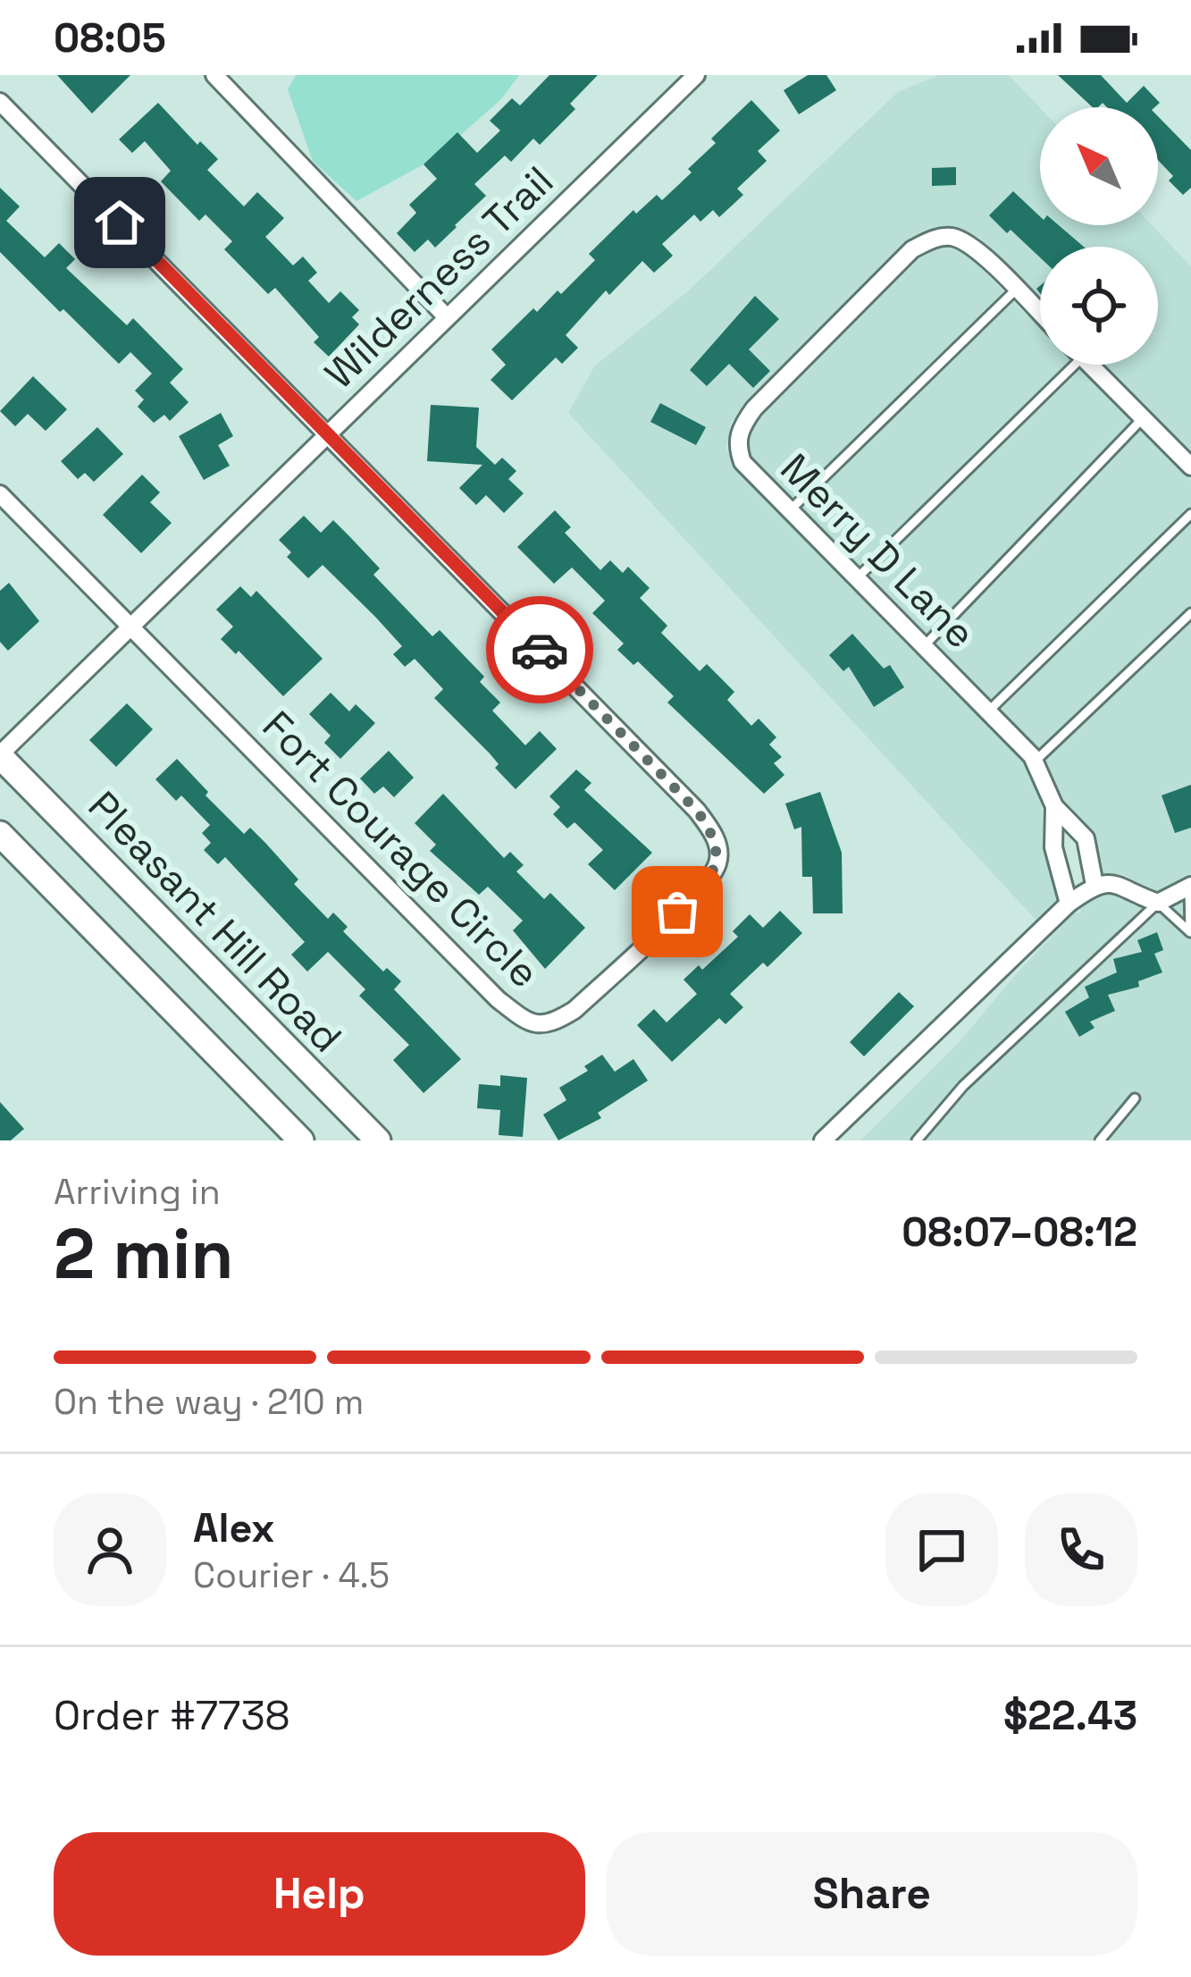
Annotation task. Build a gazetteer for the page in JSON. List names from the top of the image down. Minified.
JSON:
{"streets":{"main road":["Pleasant Hill Road"],"street":["Wilderness Trail","Merry D Lane","Fort Courage Circle"]},"crossings":[["Wilderness Trail","Fort Courage Circle"],["Wilderness Trail","Pleasant Hill Road"]],"north":"top left","page":{"status":"08:05","heading":["2 min","Arriving in","08:07–08:12"],"panel":["Alex","Courier · 4.5","Order #7738","$22.43"],"bar":"On the way · 210 m","buttons":["Help","Share"]}}
